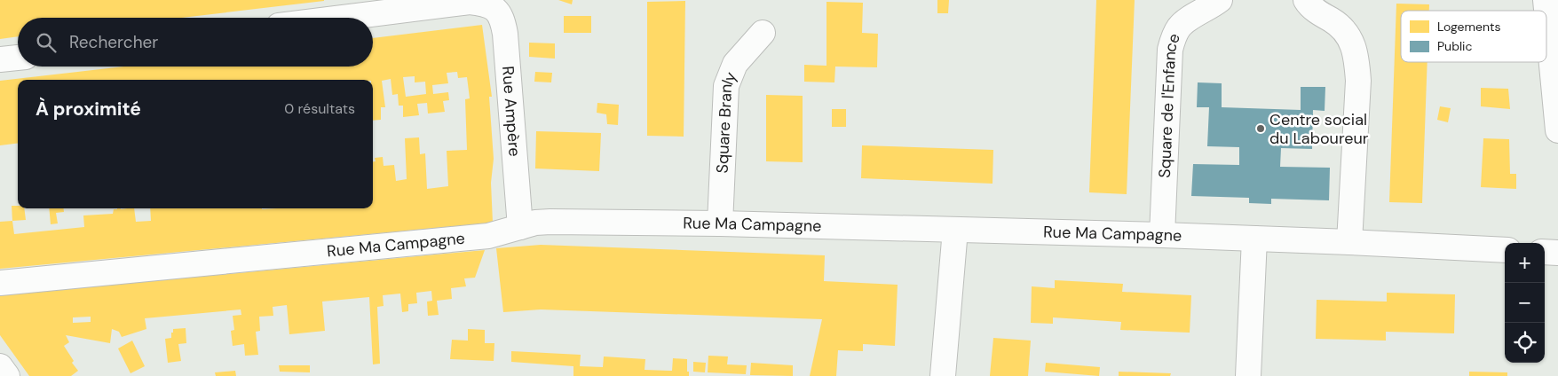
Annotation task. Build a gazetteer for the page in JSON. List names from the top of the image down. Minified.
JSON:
{"streets":{"street":["Square de l'Enfance","Rue Ampère","Square Branly","Rue Ma Campagne"]},"crossings":[["Square de l'Enfance","Rue Ma Campagne"],["Rue Ampère","Rue Ma Campagne"],["Square Branly","Rue Ma Campagne"]],"places":["Centre social du Laboureur"],"legend":["Logements","Public"],"page":{"search":"Rechercher","heading":["À proximité","0 résultats"],"map_buttons":["+","−"]}}
